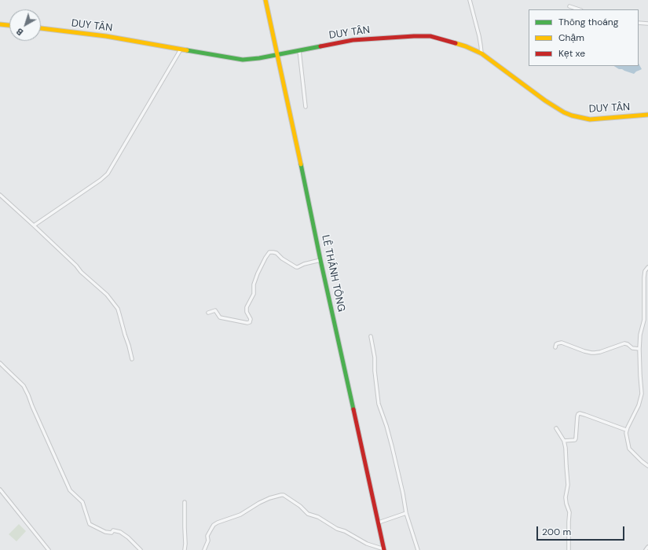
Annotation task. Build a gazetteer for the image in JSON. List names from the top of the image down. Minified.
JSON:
{"streets":{"street":["DUY TÂN","LÊ THÁNH TÔNG"]},"crossings":[["DUY TÂN","LÊ THÁNH TÔNG"]],"legend":["Thông thoáng","Chậm","Kẹt xe"],"scale_bar":"200 m","north":"bottom left"}
